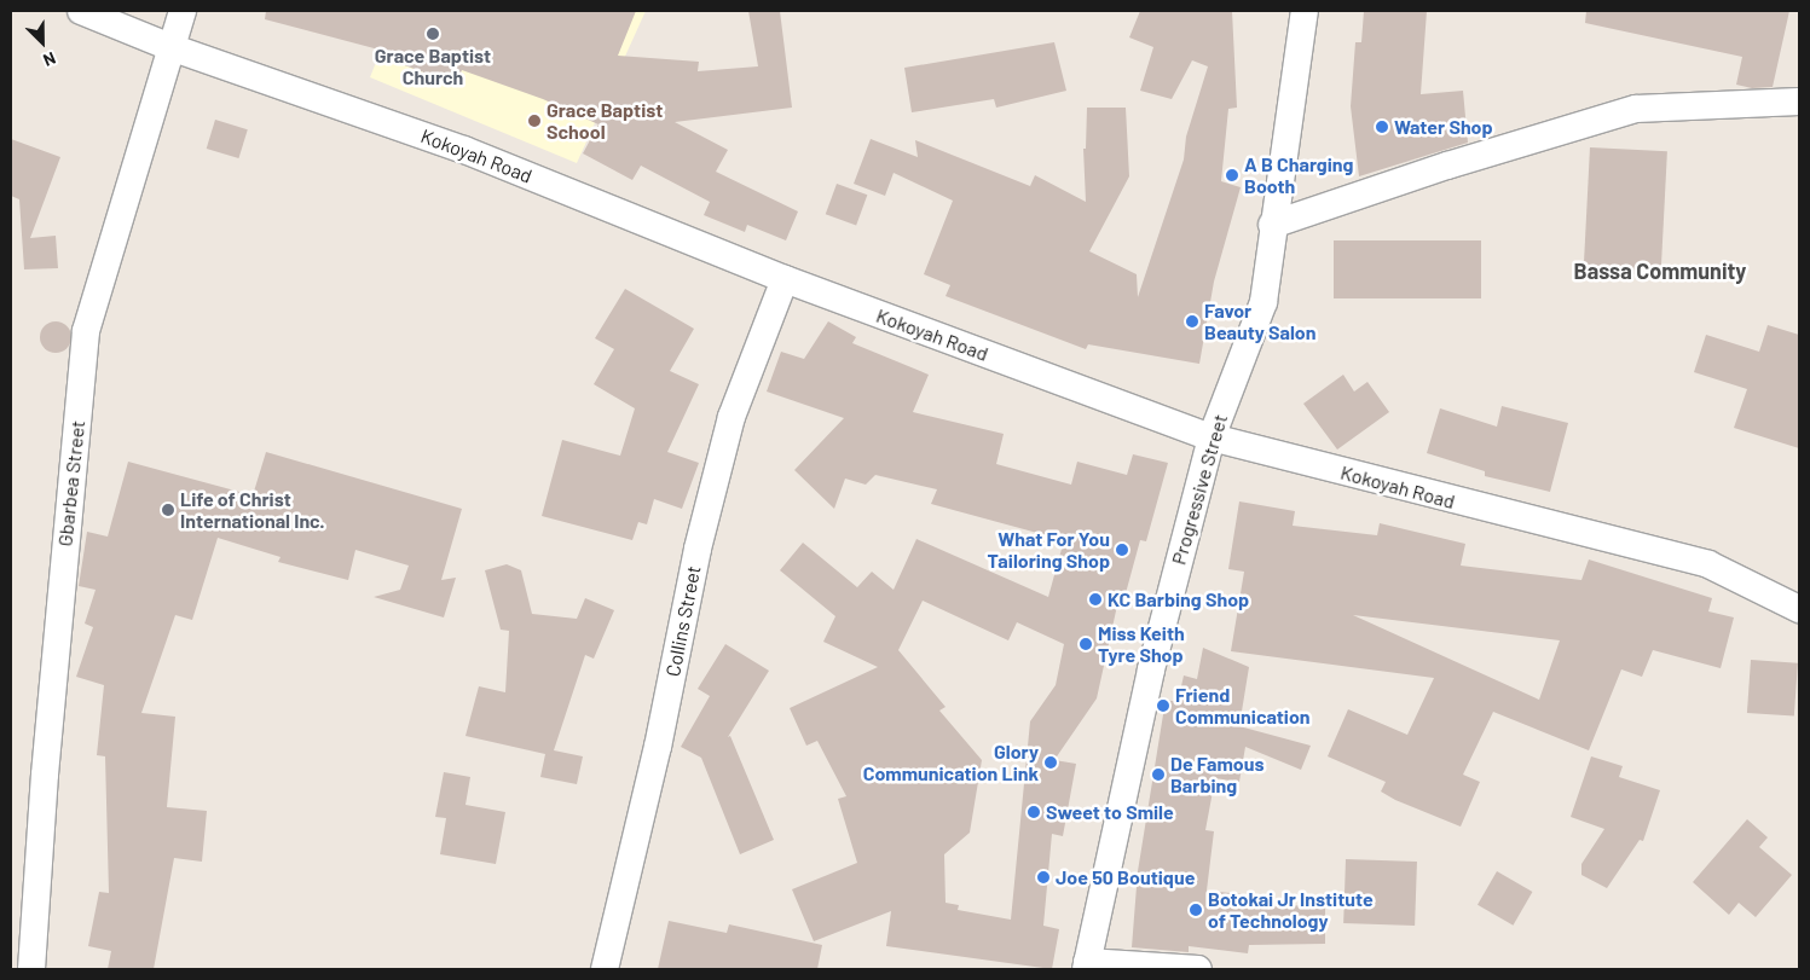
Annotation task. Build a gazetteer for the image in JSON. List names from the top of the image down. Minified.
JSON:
{"streets":{"street":["Kokoyah Road","Gbarbea Street","Progressive Street","Collins Street"]},"crossings":[["Kokoyah Road","Gbarbea Street"],["Kokoyah Road","Progressive Street"],["Kokoyah Road","Collins Street"]],"districts":["Bassa Community"],"places":["Grace Baptist Church","Grace Baptist School","Water Shop","A B Charging Booth","Favor Beauty Salon","Life of Christ International Inc.","What For You Tailoring Shop","KC Barbing Shop","Miss Keith Tyre Shop","Friend Communication","Glory Communication Link","De Famous Barbing","Sweet to Smile","Joe 50 Boutique","Botokai Jr Institute of Technology"],"north":"bottom right"}
